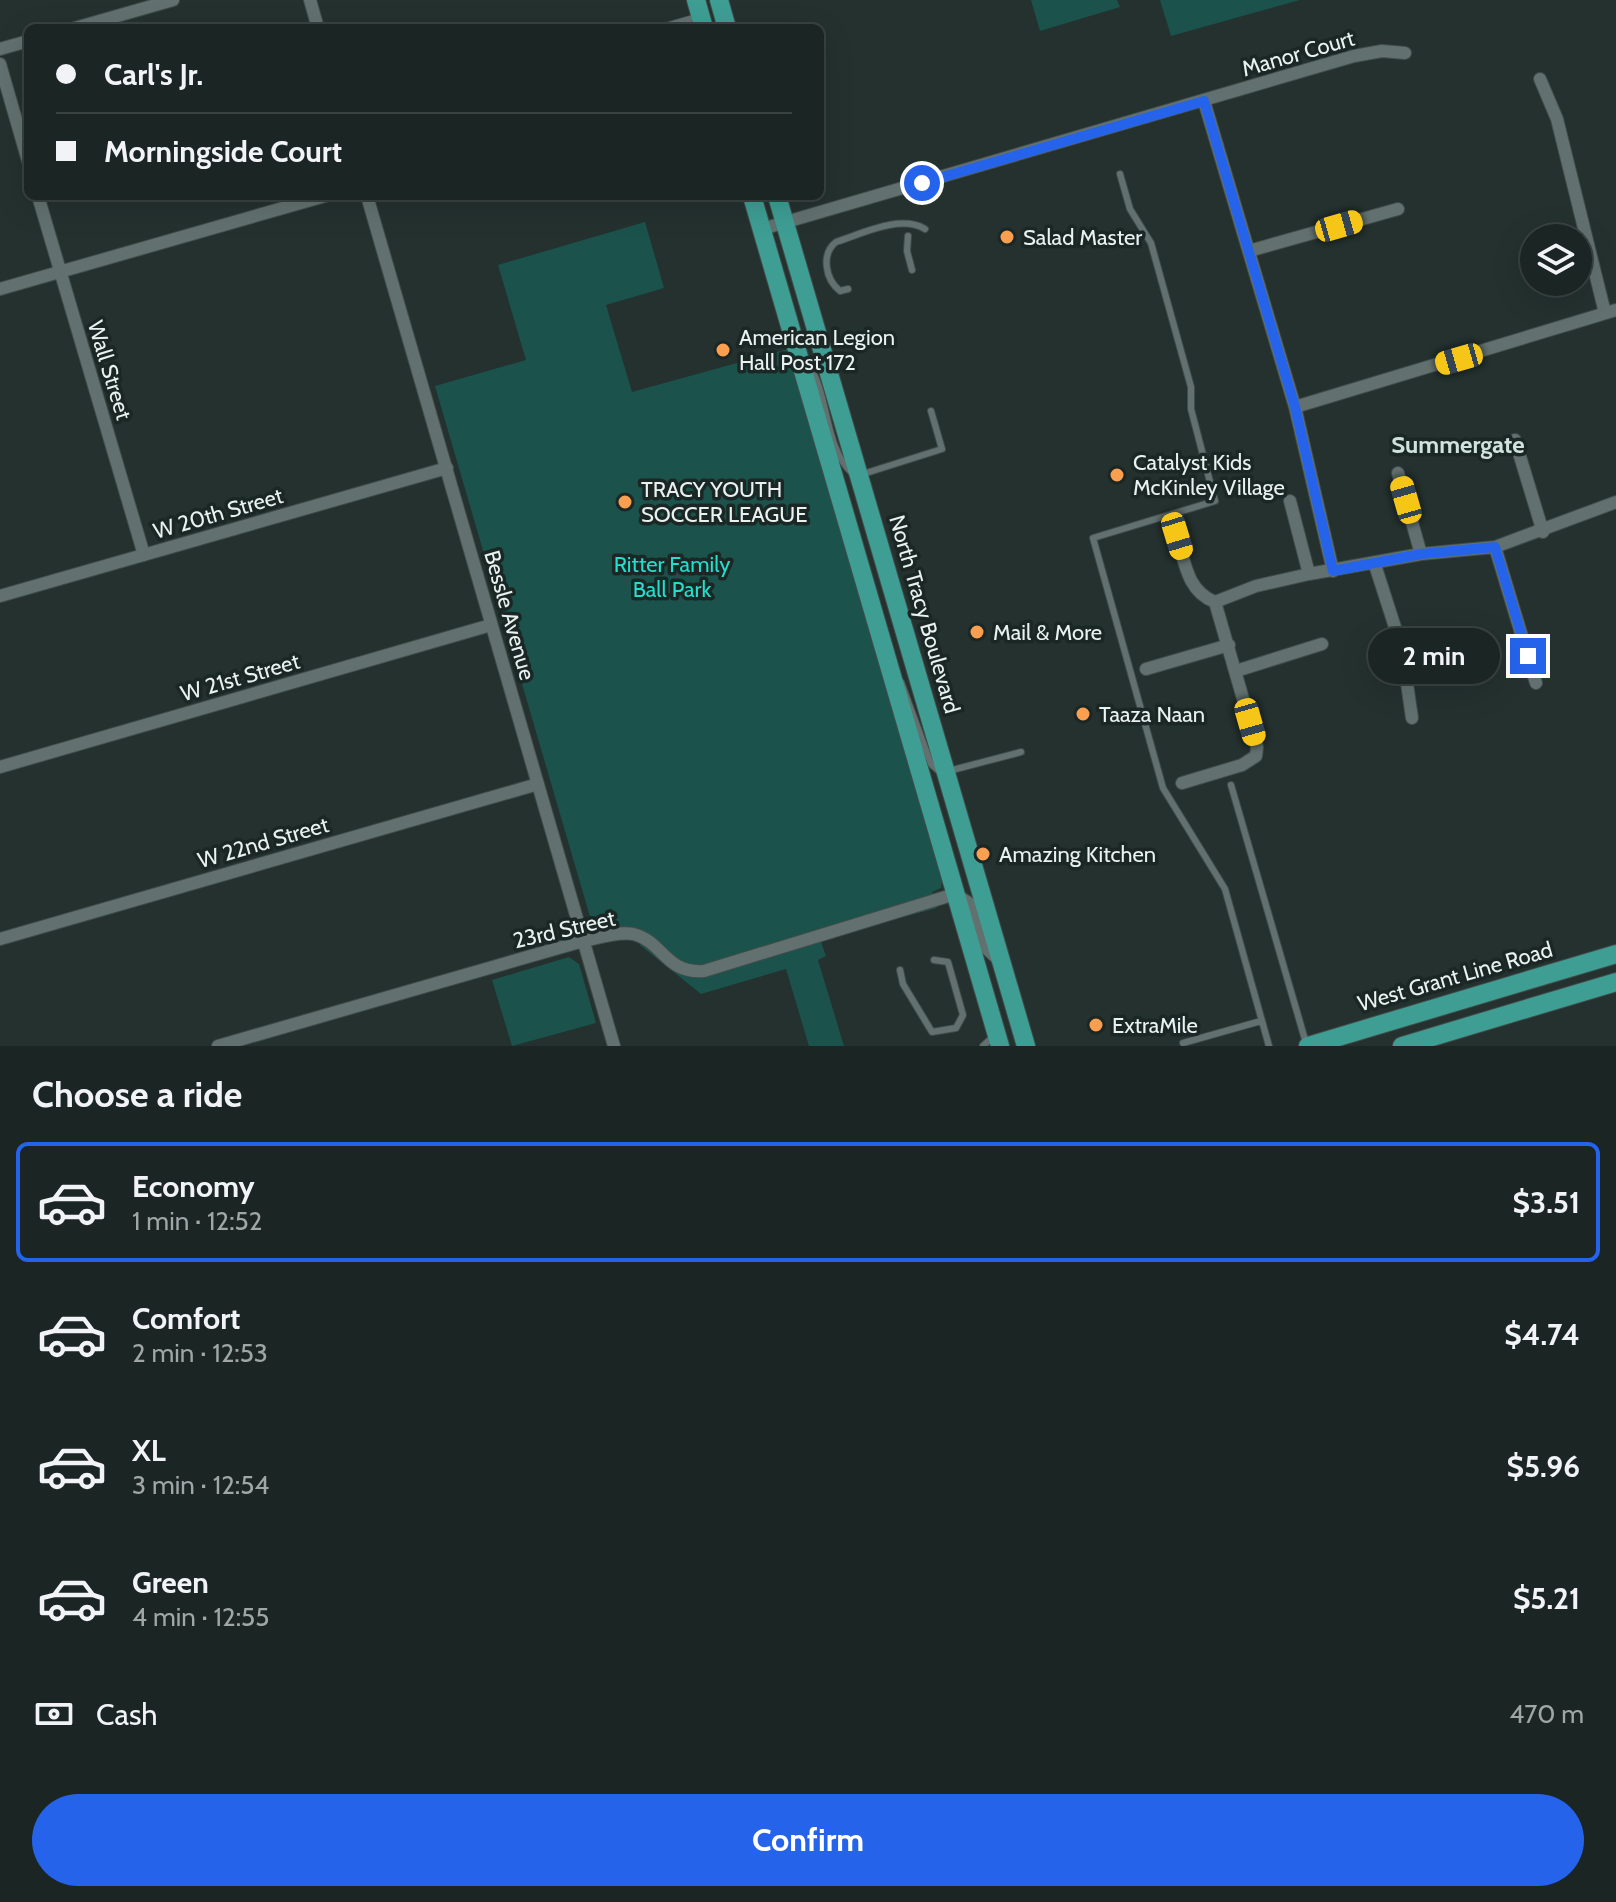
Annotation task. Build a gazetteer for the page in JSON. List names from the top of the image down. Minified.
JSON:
{"streets":{"main road":["North Tracy Boulevard","West Grant Line Road"],"street":["Manor Court","Wall Street","W 20th Street","Bessle Avenue","W 21st Street","W 22nd Street","23rd Street"]},"crossings":[["Manor Court","North Tracy Boulevard"],["Wall Street","W 20th Street"],["W 20th Street","Bessle Avenue"],["Bessle Avenue","W 21st Street"],["Bessle Avenue","W 22nd Street"],["Bessle Avenue","23rd Street"]],"districts":["Summergate"],"parks":["Ritter Family Ball Park"],"places":["Salad Master","American Legion Hall Post 172","Catalyst Kids McKinley Village","TRACY YOUTH SOCCER LEAGUE","Mail & More","Taaza Naan","Amazing Kitchen","ExtraMile"],"page":{"banner":["Carl's Jr.","Morningside Court"],"bubble":"2 min","heading":"Choose a ride","list":[{"name":"Economy","note":"1 min · 12:52","value":"$3.51"},{"name":"Comfort","note":"2 min · 12:53","value":"$4.74"},{"name":"XL","note":"3 min · 12:54","value":"$5.96"},{"name":"Green","note":"4 min · 12:55","value":"$5.21"}],"pay":["Cash","470 m"],"buttons":"Confirm"}}
